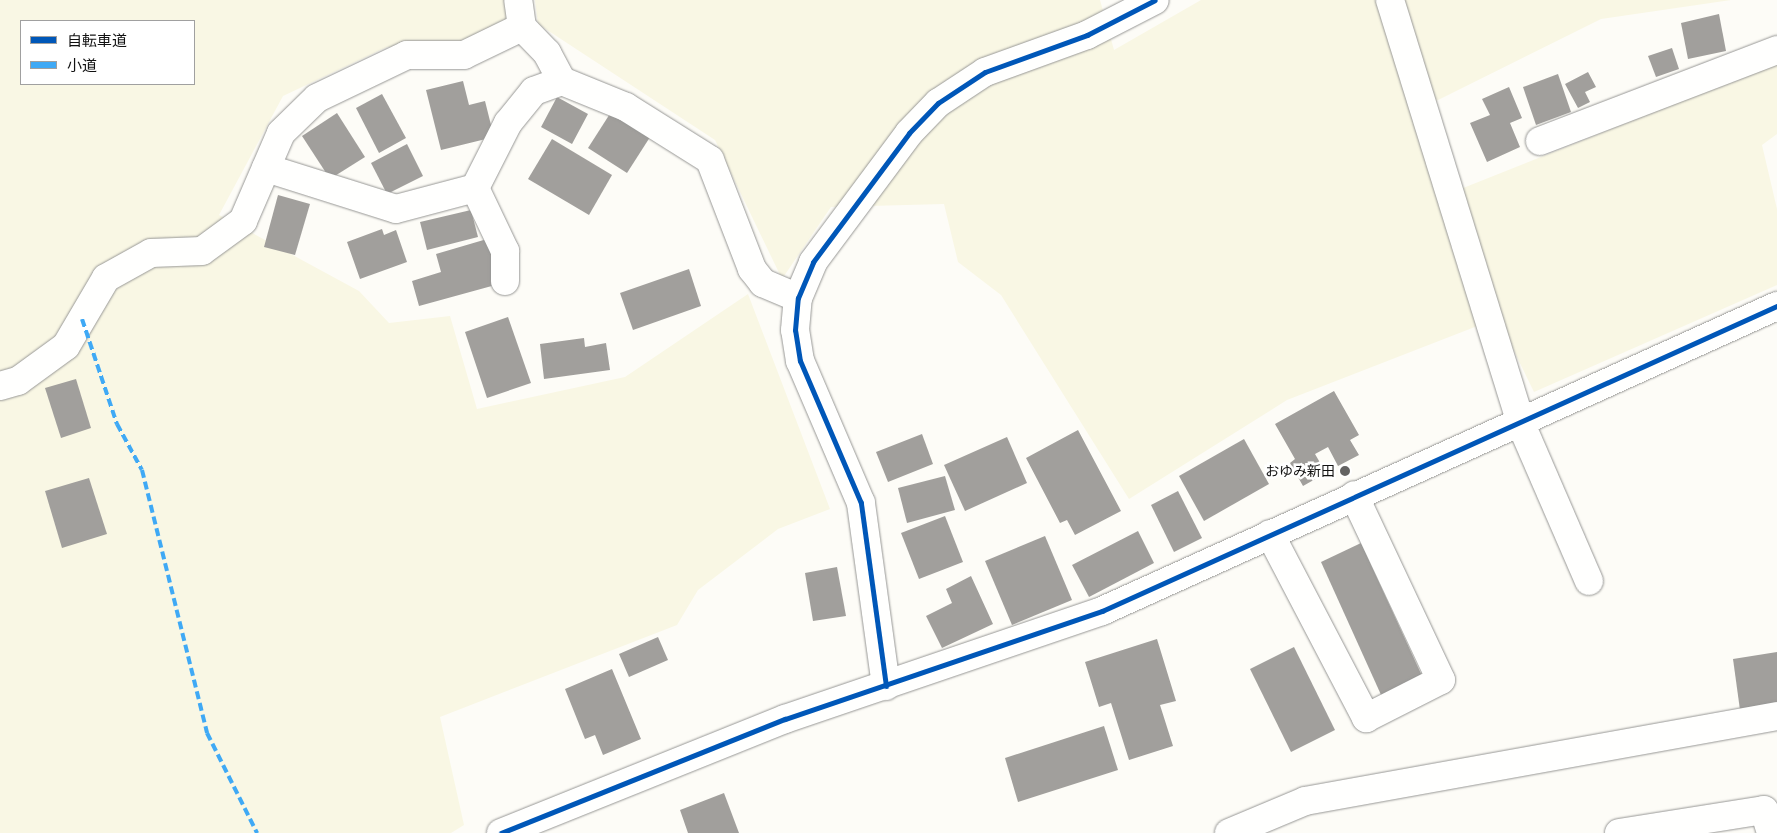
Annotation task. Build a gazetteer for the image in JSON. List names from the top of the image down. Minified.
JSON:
{"places":["おゆみ新田"],"legend":["自転車道","小道"]}
